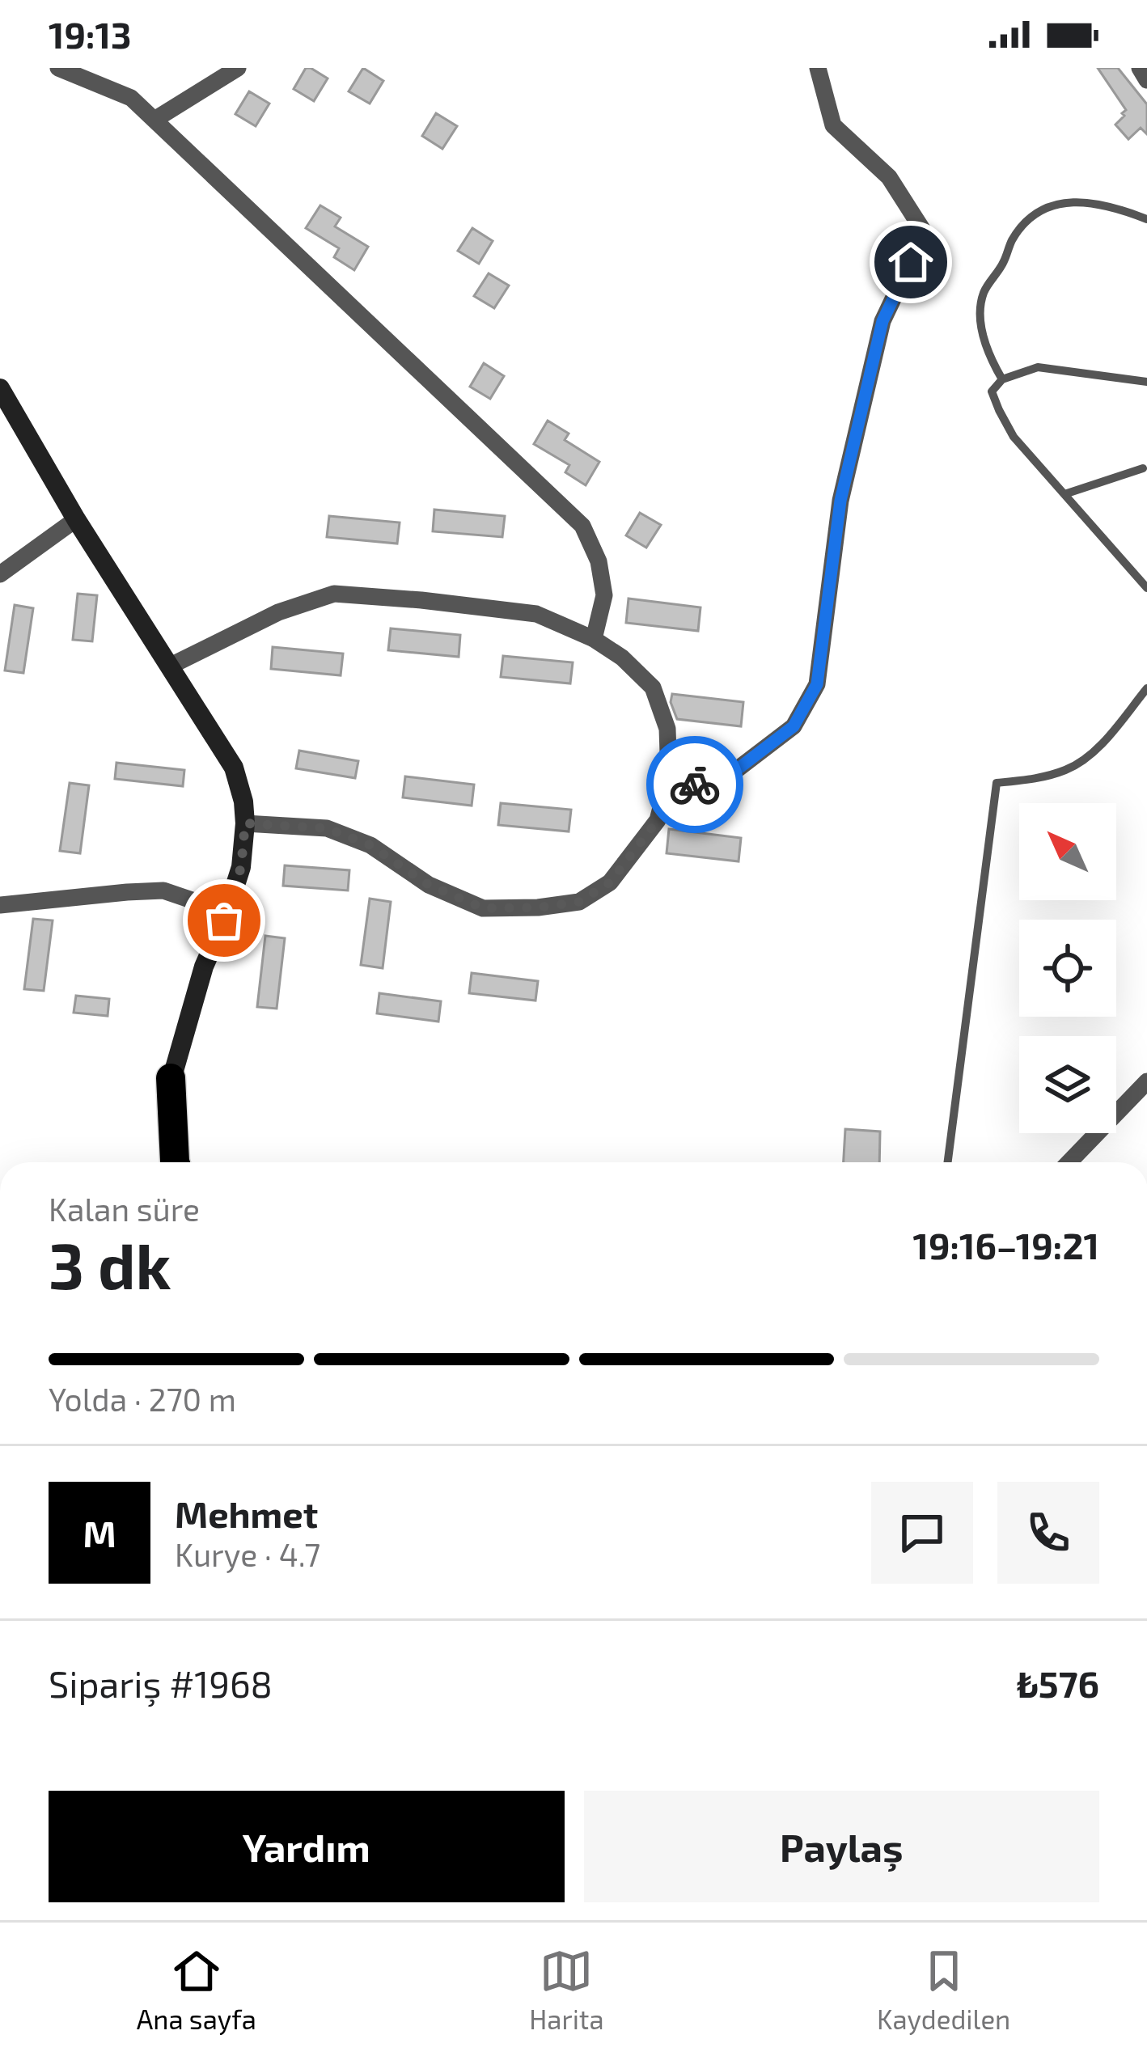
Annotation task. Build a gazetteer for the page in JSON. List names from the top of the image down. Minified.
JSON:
{"north":"top left","page":{"status":"19:13","heading":["3 dk","Kalan süre","19:16–19:21"],"panel":["Mehmet","Kurye · 4.7","Sipariş #1968","₺576"],"bar":"Yolda · 270 m","round":"M","buttons":["Yardım","Paylaş"],"tabs":["Ana sayfa","Harita","Kaydedilen"]}}
